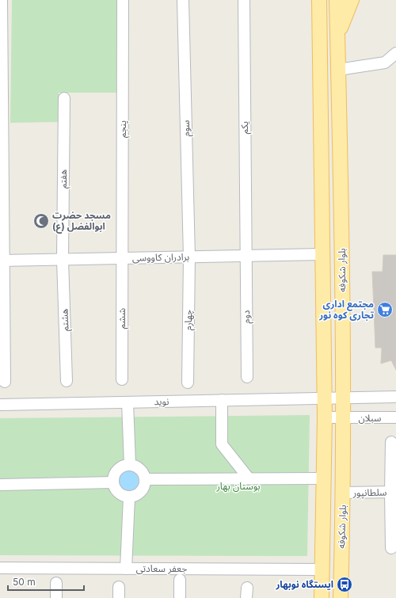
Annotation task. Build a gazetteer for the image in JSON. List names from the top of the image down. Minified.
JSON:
{"streets":{"main road":["بلوار شکوفه"],"street":["یکم","سوم","پنجم","هفتم","برادران کاووسی","دوم","ششم","هشتم","چهارم","نوید","سبلان","سلطانپور","جعفر سعادتی"]},"crossings":[["یکم","برادران کاووسی"],["یکم","دوم"],["سوم","برادران کاووسی"],["سوم","چهارم"],["پنجم","برادران کاووسی"],["پنجم","ششم"],["هفتم","برادران کاووسی"],["هفتم","هشتم"],["برادران کاووسی","بلوار شکوفه"],["برادران کاووسی","دوم"],["برادران کاووسی","ششم"],["برادران کاووسی","هشتم"],["برادران کاووسی","چهارم"],["بلوار شکوفه","نوید"],["بلوار شکوفه","سبلان"],["بلوار شکوفه","سلطانپور"],["بلوار شکوفه","جعفر سعادتی"]],"parks":["بوستان بهار"],"places":{"mosque":["مسجد حضرت ابوالفضل (ع)"],"supermarket":["مجتمع اداری تجاری کوه نور"],"bus stop":["ایستگاه نوبهار"]},"scale_bar":"50 m"}
